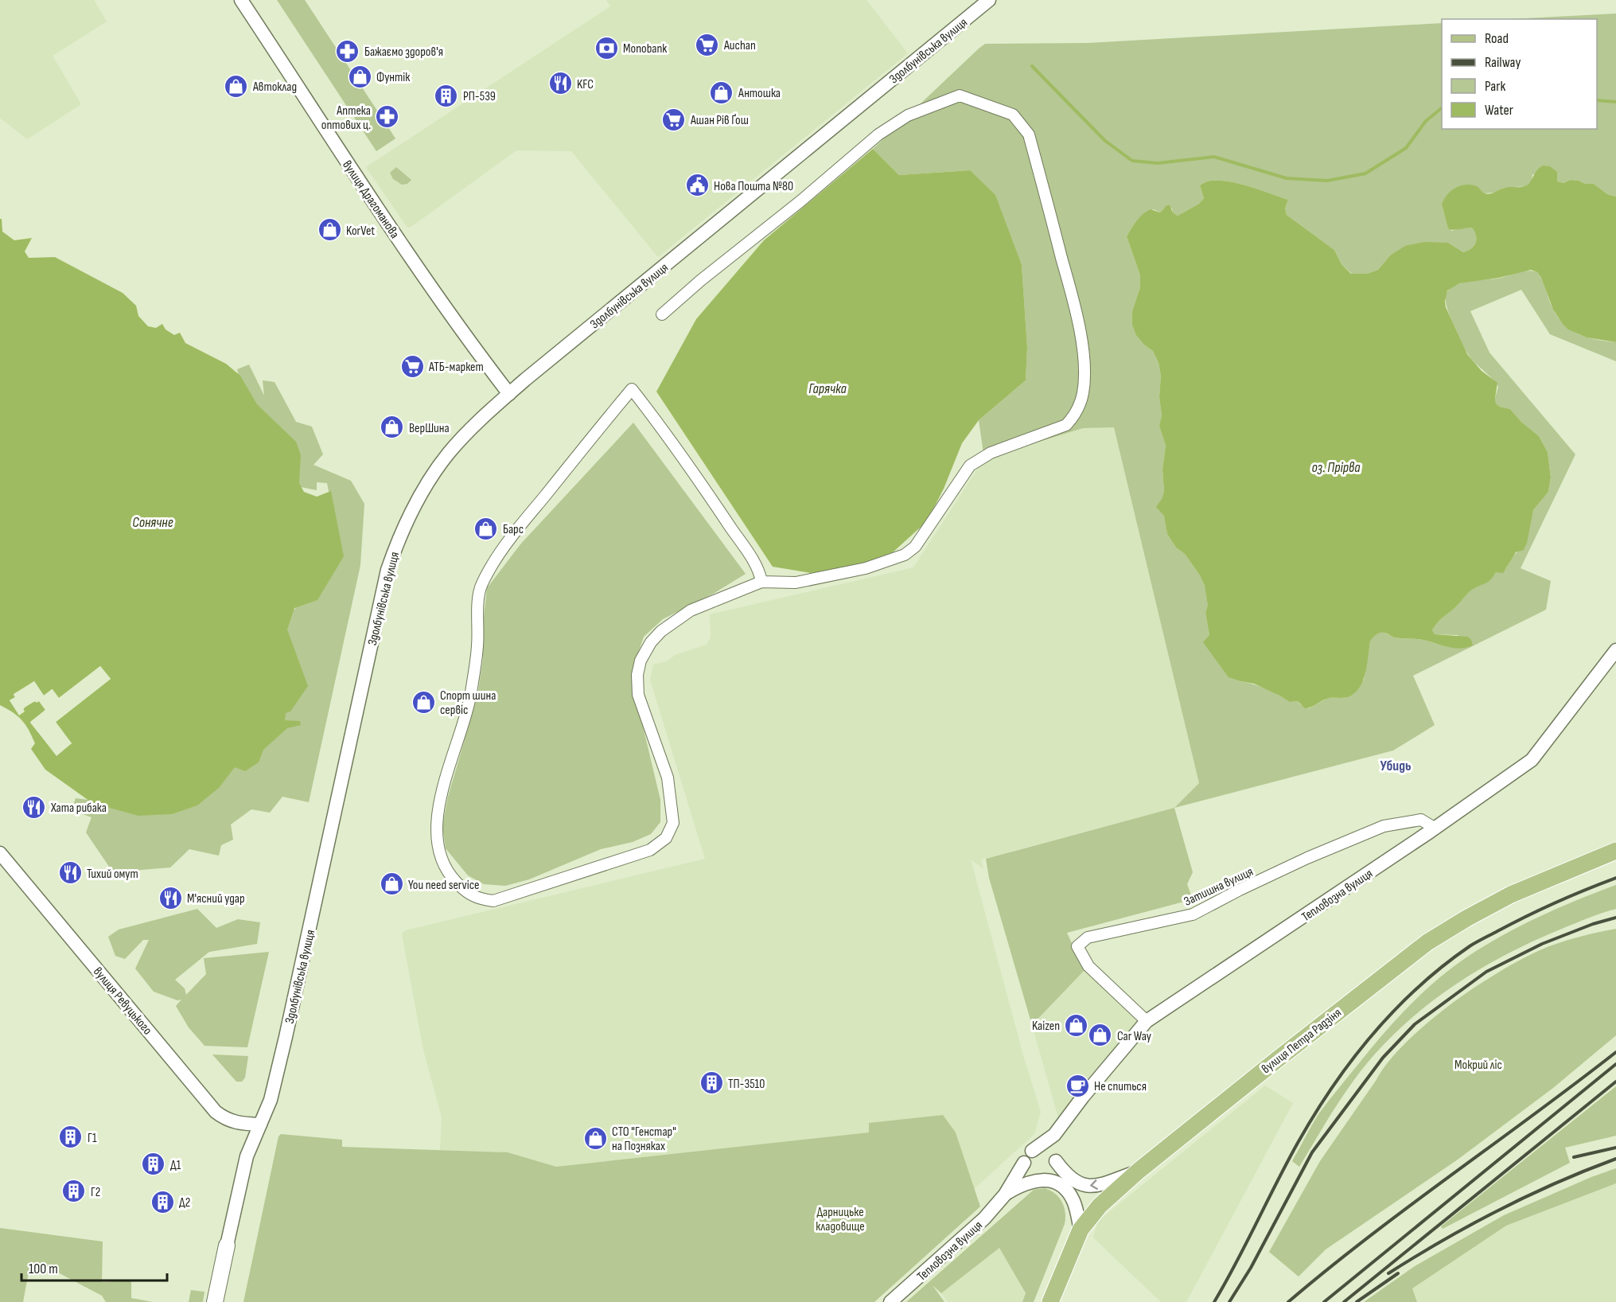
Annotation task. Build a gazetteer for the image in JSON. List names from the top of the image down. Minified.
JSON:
{"streets":{"main road":["Здолбунівська вулиця","вулиця Петра Радзіня"],"street":["вулиця Драгоманова","Затишна вулиця","Тепловозна вулиця","вулиця Ревуцького"]},"crossings":[["Здолбунівська вулиця","вулиця Драгоманова"],["Здолбунівська вулиця","вулиця Ревуцького"],["Затишна вулиця","Тепловозна вулиця"]],"districts":["Убидь"],"water":["Гарячка","оз. Прірва","Сонячне"],"parks":["Мокрий ліс","Дарницьке кладовище"],"places":{"supermarket":["Auchan","Ашан Рів Ґош","АТБ-маркет"],"bank":["Monobank"],"pharmacy":["Бажаємо здоров'я","Аптека оптових ц."],"shop":["Фунтік","Автоклад","Антошка","KorVet","ВерШина","Барс","Спорт шина сервіс","You need service","Kaizen","Car Way","СТО \"Генстар\" на Позняках"],"restaurant":["KFC","Хата рибака","Тихий омут","М'ясний удар"],"building":["РП-539","ТП-3510","Г1","Д1","Г2","Д2"],"public building":["Нова Пошта №80"],"cafe":["Не спиться"]},"legend":["Road","Railway","Park","Water"],"scale_bar":"100 m"}
